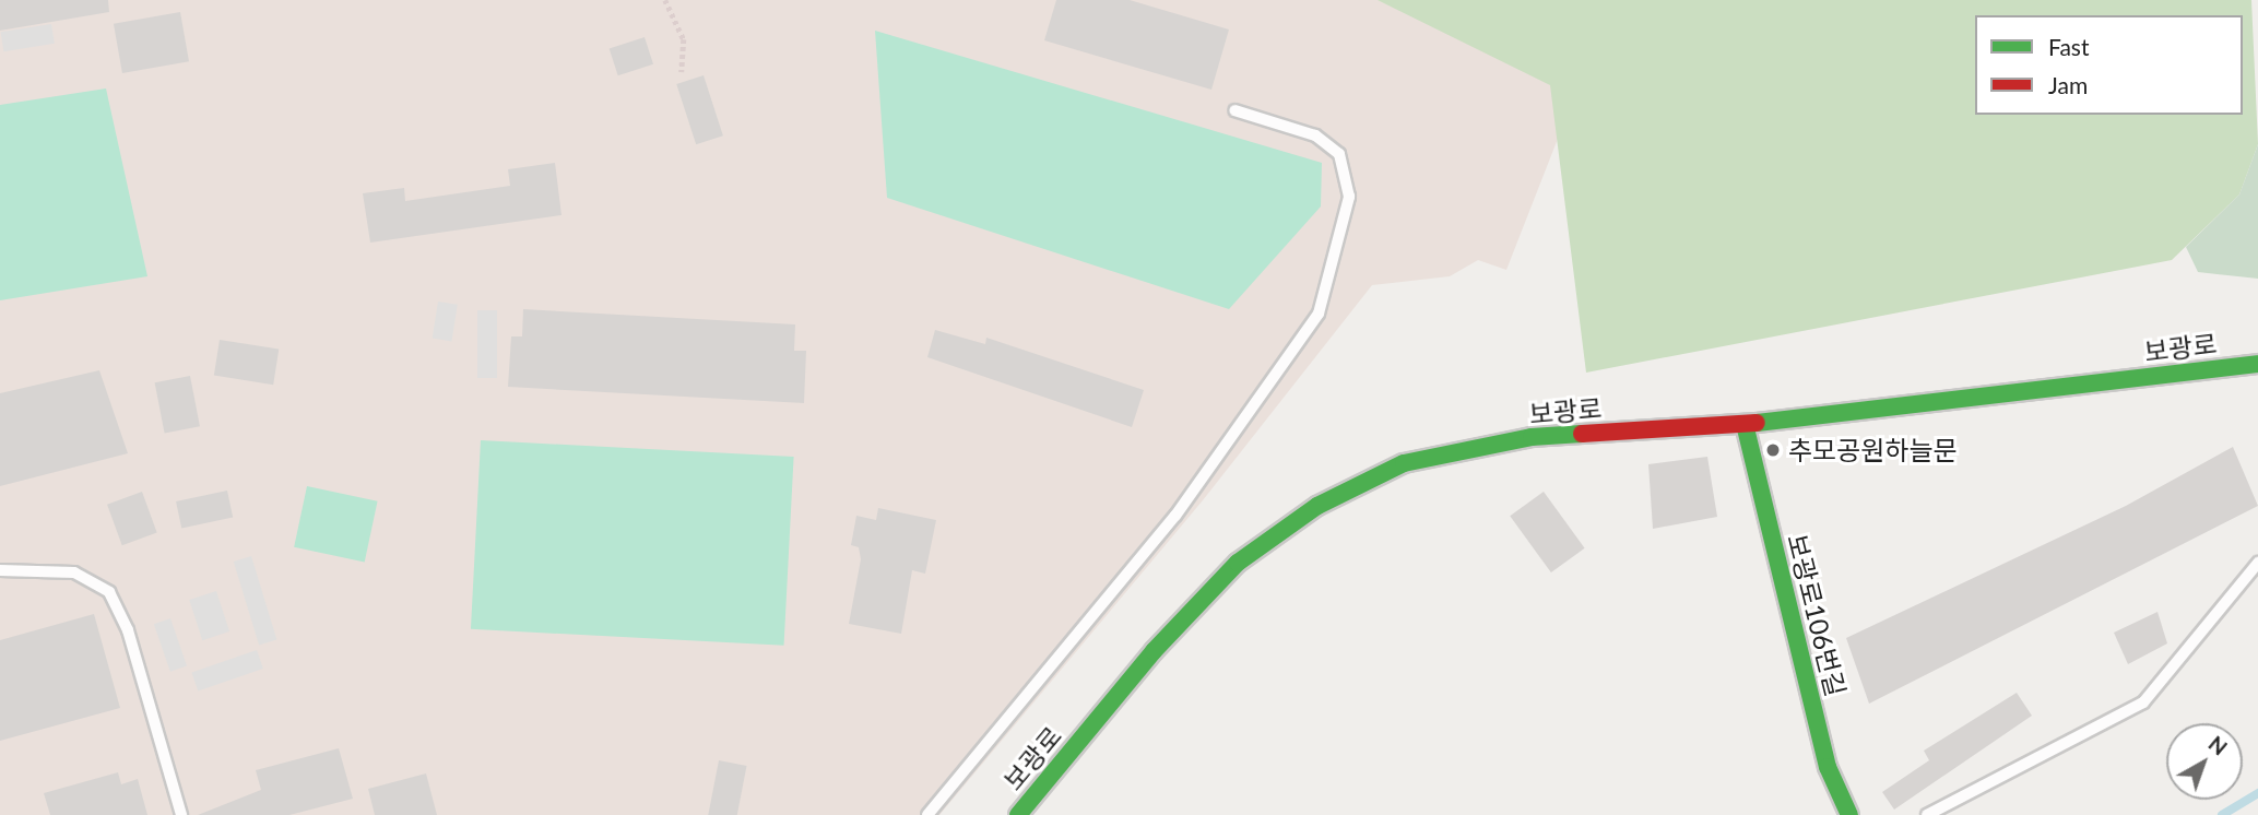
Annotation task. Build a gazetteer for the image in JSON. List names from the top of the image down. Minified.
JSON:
{"streets":{"main road":["보광로","보광로106번길"]},"crossings":[["보광로","보광로106번길"]],"places":["추모공원하늘문"],"legend":["Fast","Jam"],"north":"top right"}
